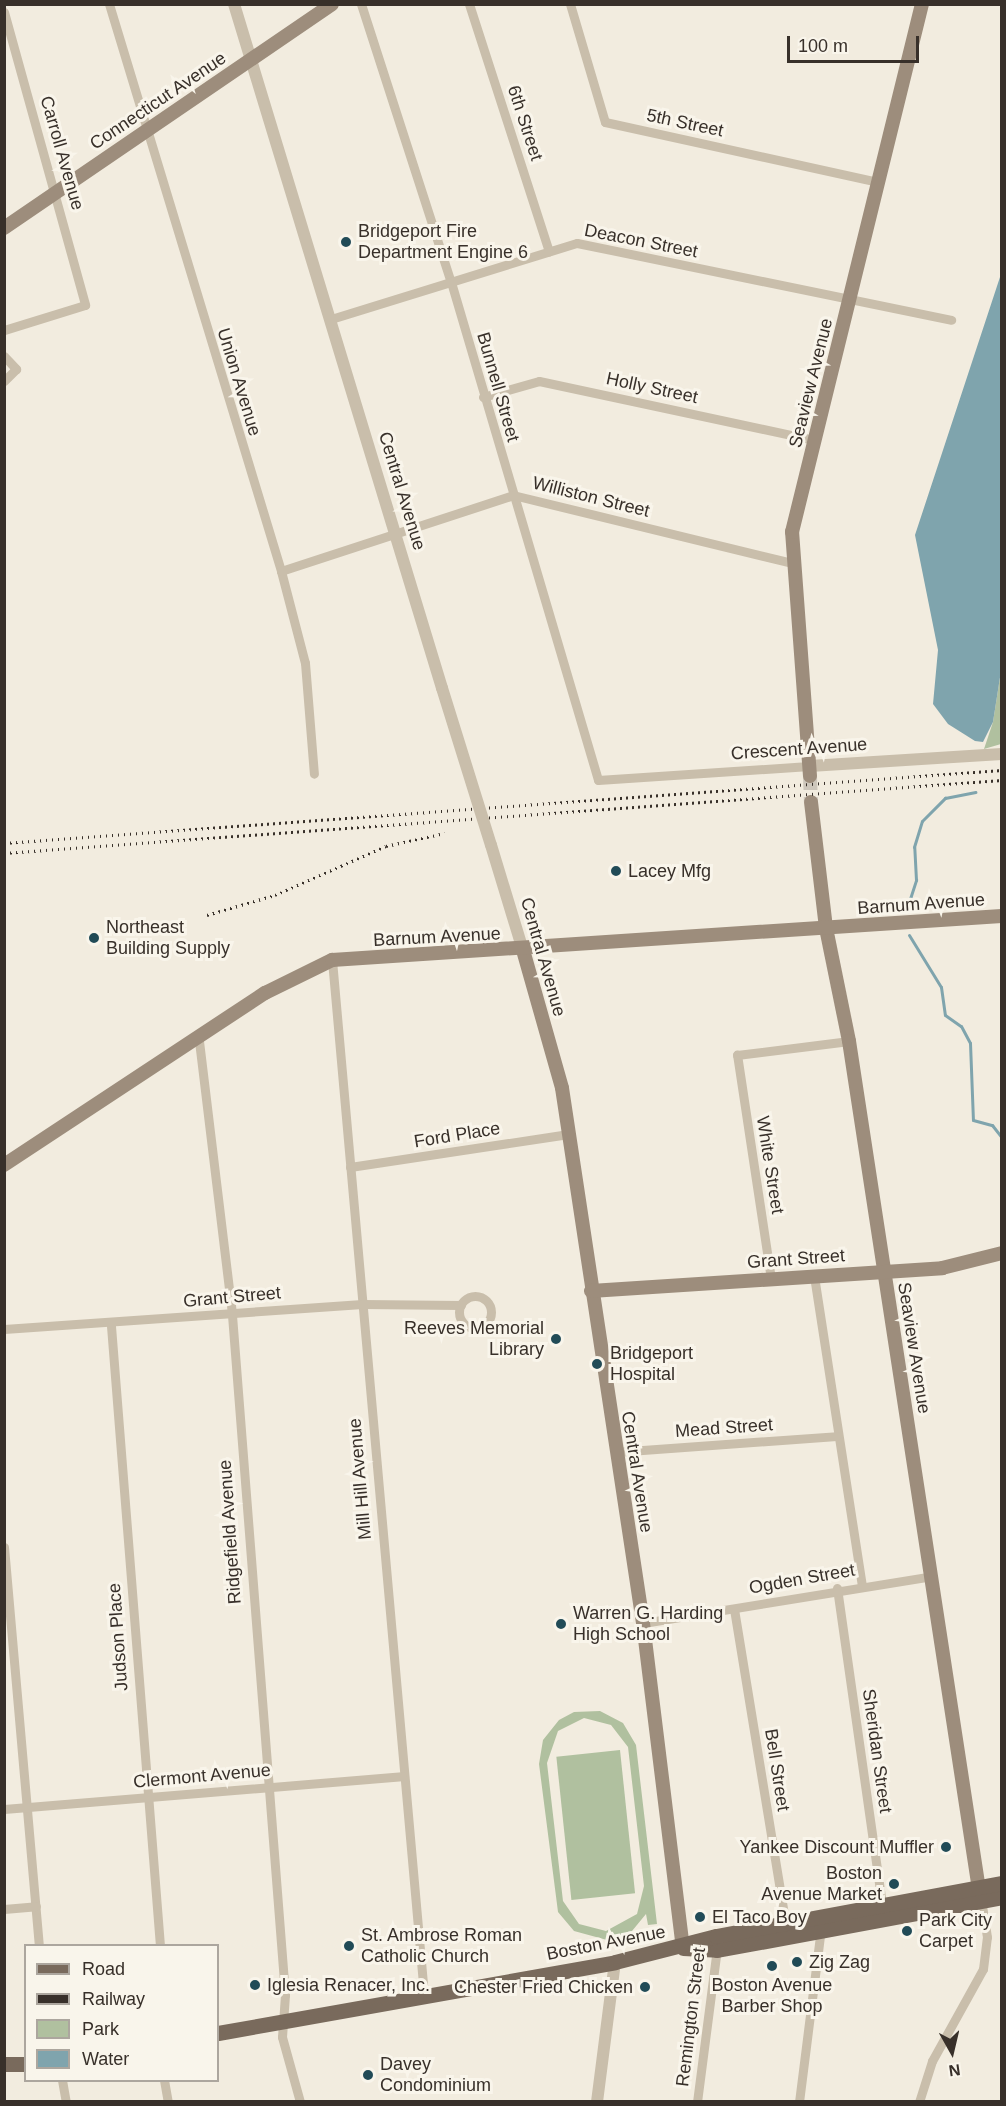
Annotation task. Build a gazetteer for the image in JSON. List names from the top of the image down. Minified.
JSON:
{"streets":{"main road":["Connecticut Avenue","Seaview Avenue","Central Avenue","Barnum Avenue","Grant Street","Boston Avenue"],"street":["6th Street","5th Street","Carroll Avenue","Deacon Street","Union Avenue","Bunnell Street","Holly Street","Williston Street","Crescent Avenue","Ford Place","White Street","Mead Street","Mill Hill Avenue","Ridgefield Avenue","Ogden Street","Judson Place","Sheridan Street","Bell Street","Clermont Avenue","Remington Street"]},"crossings":[["Connecticut Avenue","Carroll Avenue"],["Connecticut Avenue","Union Avenue"],["Connecticut Avenue","Central Avenue"],["6th Street","Deacon Street"],["5th Street","Seaview Avenue"],["Deacon Street","Seaview Avenue"],["Deacon Street","Bunnell Street"],["Deacon Street","Central Avenue"],["Union Avenue","Williston Street"],["Seaview Avenue","Holly Street"],["Seaview Avenue","Williston Street"],["Seaview Avenue","Crescent Avenue"],["Seaview Avenue","Barnum Avenue"],["Seaview Avenue","White Street"],["Seaview Avenue","Grant Street"],["Seaview Avenue","Ogden Street"],["Seaview Avenue","Boston Avenue"],["Bunnell Street","Holly Street"],["Bunnell Street","Williston Street"],["Bunnell Street","Crescent Avenue"],["Central Avenue","Williston Street"],["Central Avenue","Barnum Avenue"],["Central Avenue","Ford Place"],["Central Avenue","Grant Street"],["Central Avenue","Mead Street"],["Central Avenue","Ogden Street"],["Central Avenue","Boston Avenue"],["Barnum Avenue","Mill Hill Avenue"],["Barnum Avenue","Ridgefield Avenue"],["Ford Place","Mill Hill Avenue"],["White Street","Grant Street"],["Grant Street","Mill Hill Avenue"],["Grant Street","Ridgefield Avenue"],["Grant Street","Judson Place"],["Mill Hill Avenue","Clermont Avenue"],["Mill Hill Avenue","Boston Avenue"],["Ridgefield Avenue","Clermont Avenue"],["Ridgefield Avenue","Boston Avenue"],["Ogden Street","Sheridan Street"],["Ogden Street","Bell Street"],["Judson Place","Clermont Avenue"],["Sheridan Street","Boston Avenue"],["Bell Street","Boston Avenue"],["Boston Avenue","Remington Street"]],"places":["Bridgeport Fire Department Engine 6","Lacey Mfg","Northeast Building Supply","Reeves Memorial Library","Bridgeport Hospital","Warren G. Harding High School","Yankee Discount Muffler","Boston Avenue Market","El Taco Boy","Park City Carpet","St. Ambrose Roman Catholic Church","Zig Zag","Boston Avenue Barber Shop","Iglesia Renacer, Inc.","Chester Fried Chicken","Davey Condominium"],"legend":["Road","Railway","Park","Water"],"scale_bar":"100 m","north":"bottom"}
